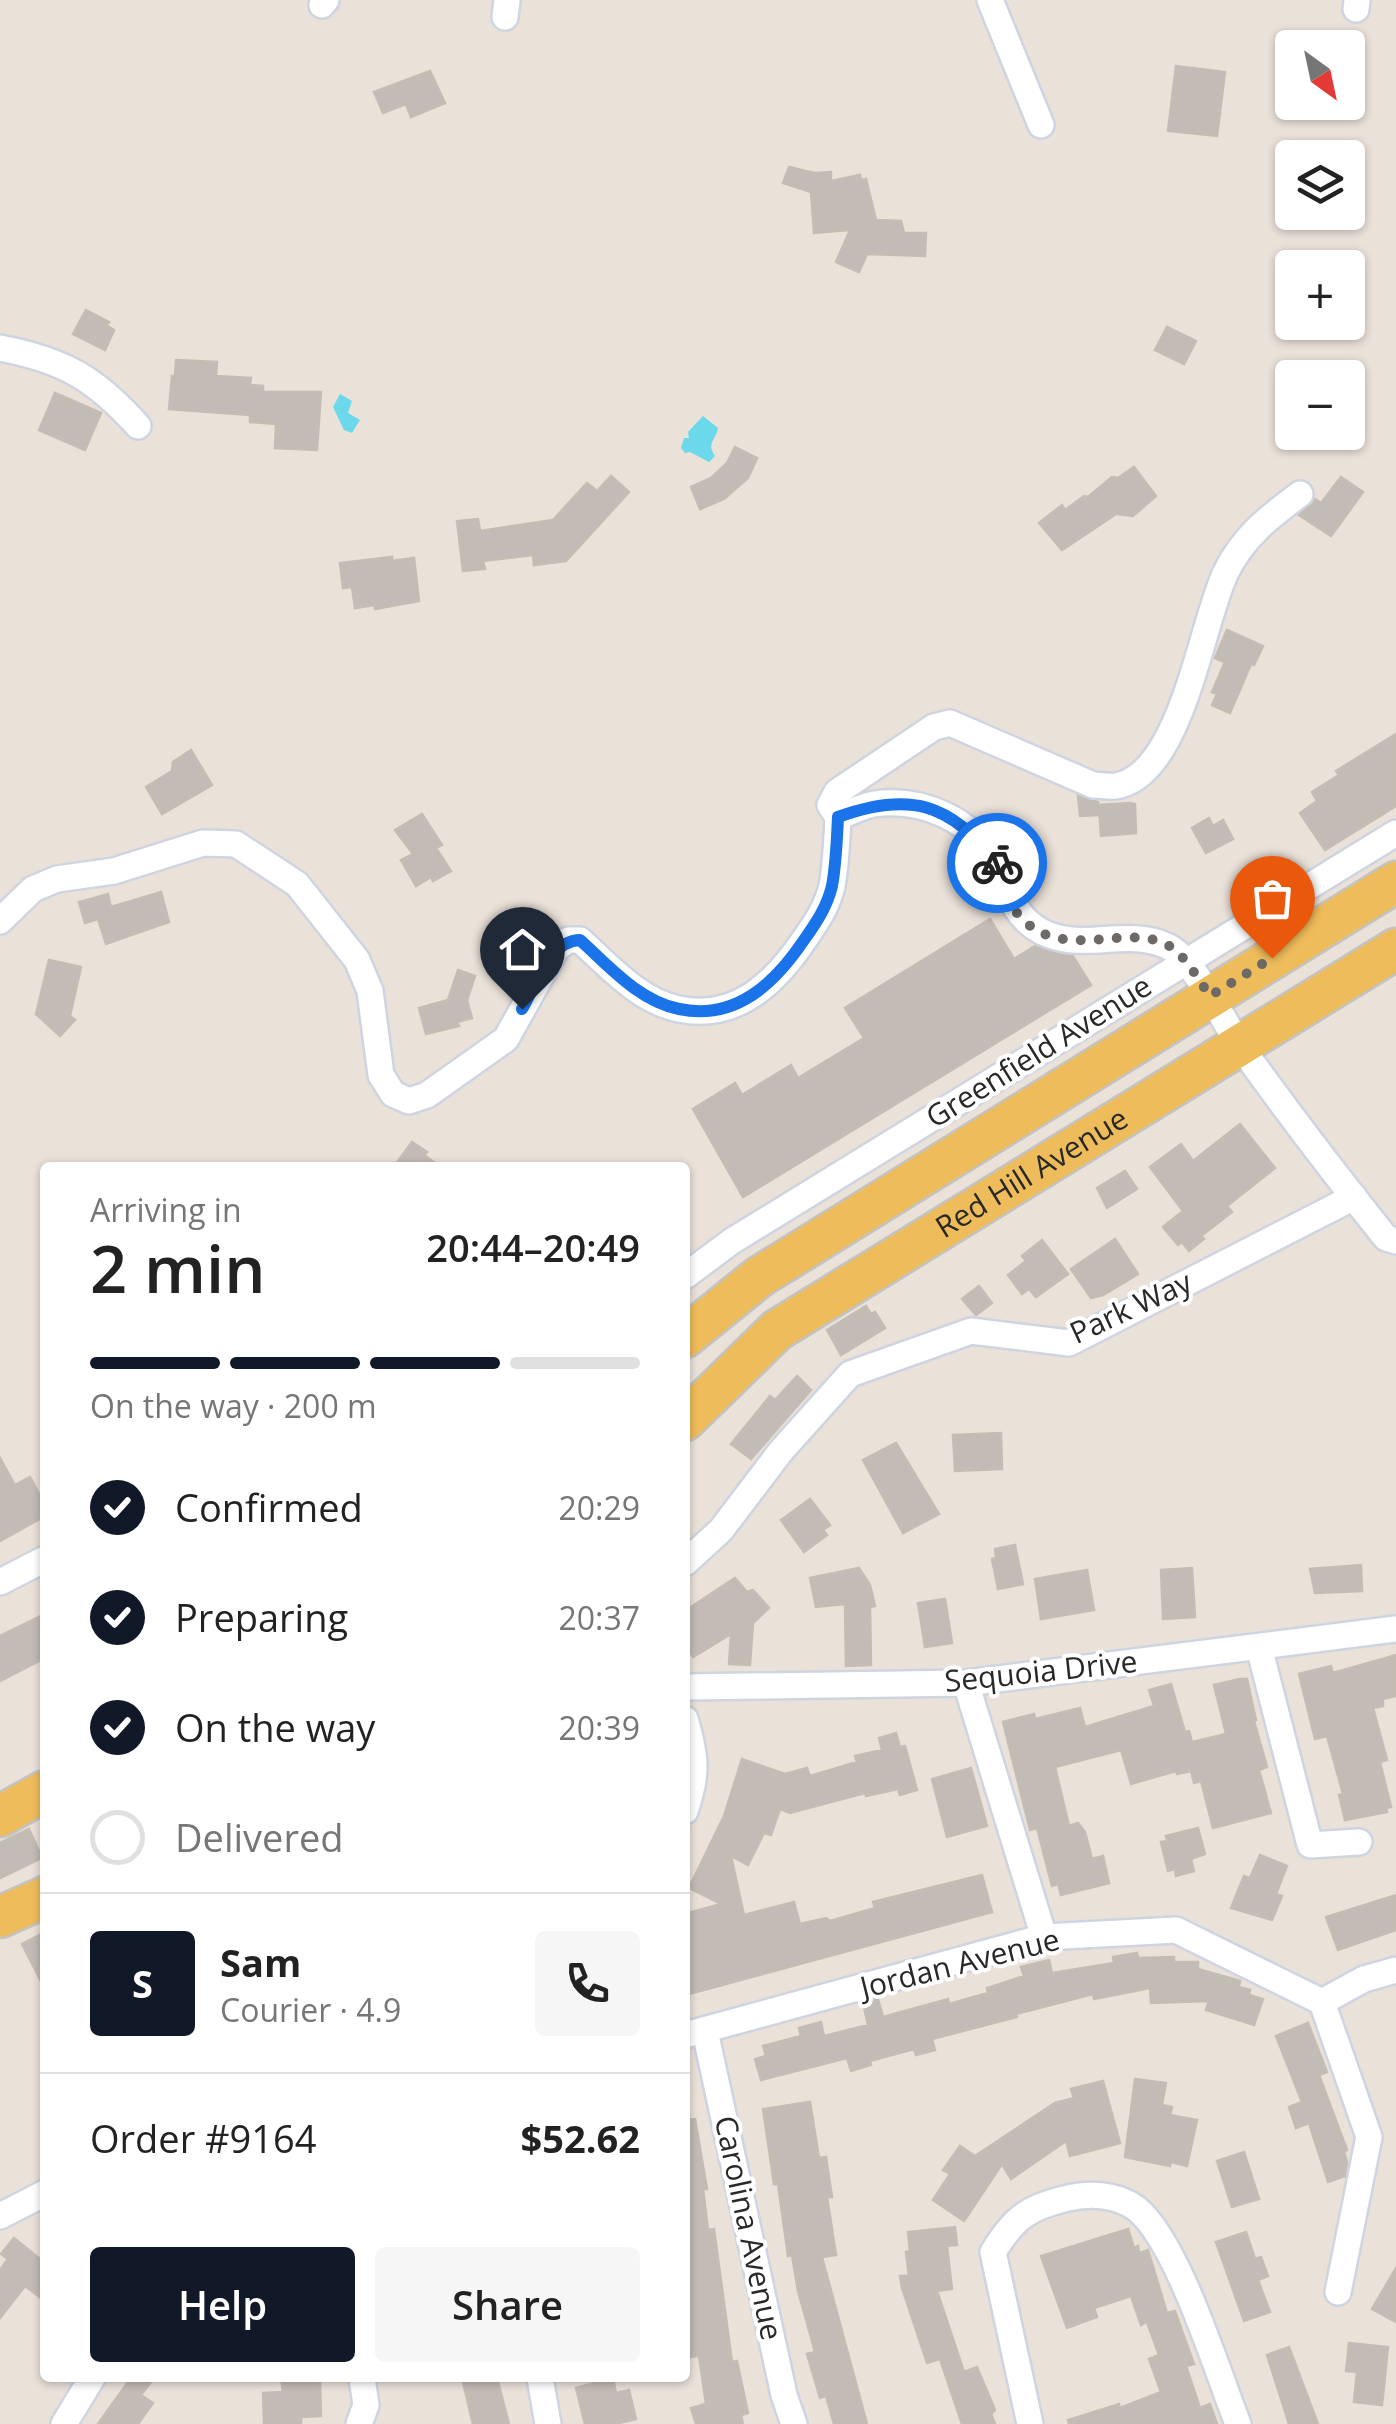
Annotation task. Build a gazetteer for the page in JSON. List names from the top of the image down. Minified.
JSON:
{"streets":{"main road":["Red Hill Avenue"],"street":["Greenfield Avenue","Park Way","Sequoia Drive","Jordan Avenue","Carolina Avenue"]},"crossings":[["Jordan Avenue","Carolina Avenue"]],"north":"bottom right","page":{"map_buttons":["+","−"],"heading":["2 min","Arriving in","20:44–20:49"],"panel":["Sam","Courier · 4.9","Order #9164","$52.62"],"bar":"On the way · 200 m","list":[["Confirmed","20:29"],["Preparing","20:37"],["On the way","20:39"],"Delivered"],"round":"S","buttons":["Help","Share"]}}
